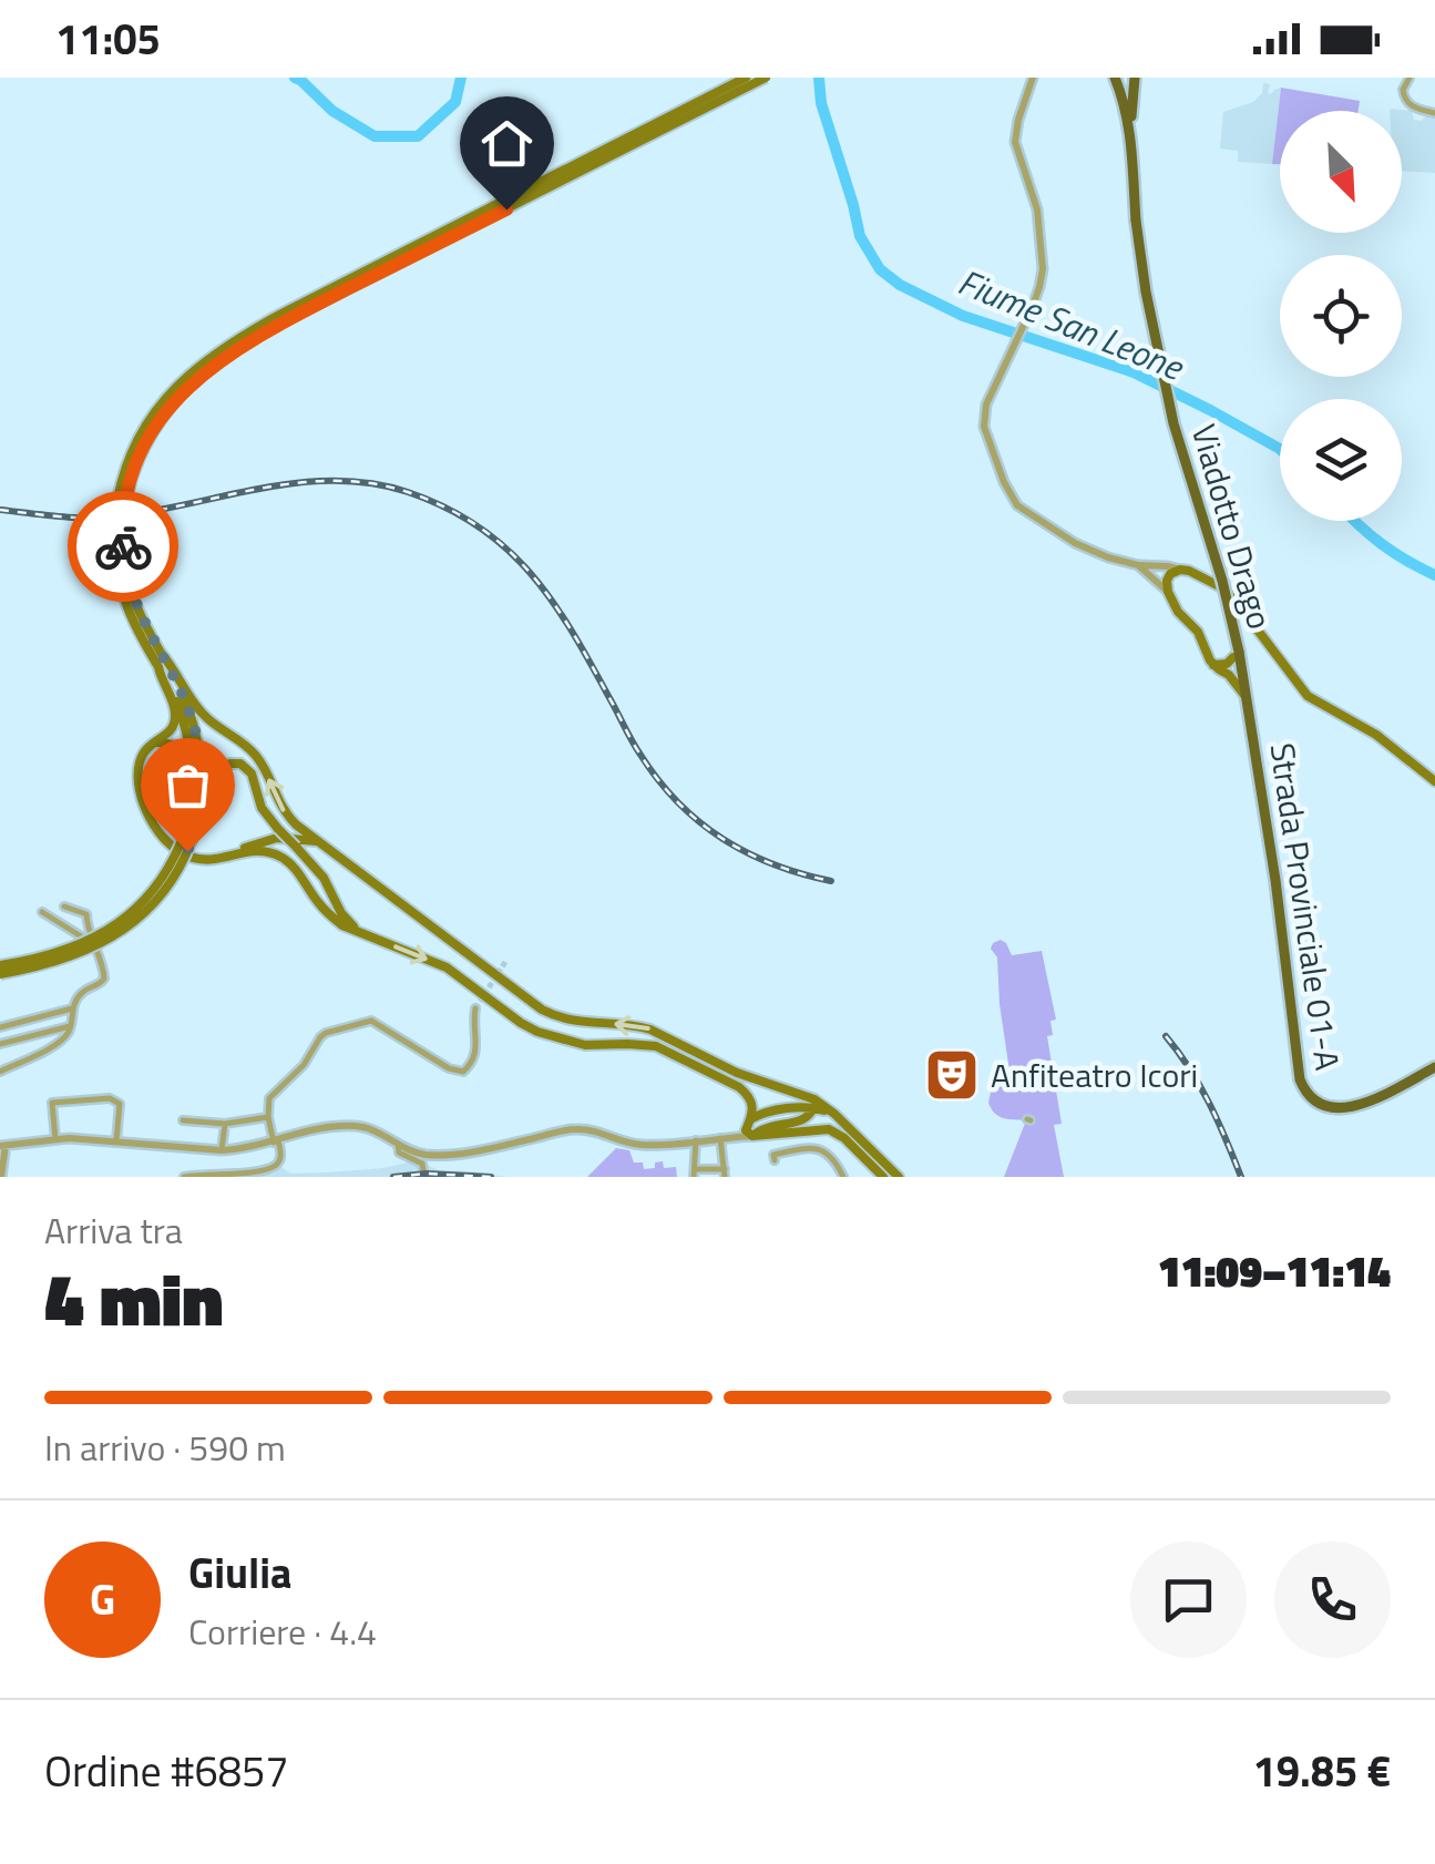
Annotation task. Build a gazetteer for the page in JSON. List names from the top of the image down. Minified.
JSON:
{"streets":{"main road":["Viadotto Drago","Strada Provinciale 01-A"]},"crossings":[["Viadotto Drago","Strada Provinciale 01-A"]],"water":["Fiume San Leone"],"places":{"theatre":["Anfiteatro Icori"]},"north":"bottom right","page":{"status":"11:05","heading":["4 min","Arriva tra","11:09–11:14"],"panel":["Giulia","Corriere · 4.4","Ordine #6857","19.85 €"],"bar":"In arrivo · 590 m","round":"G"}}
